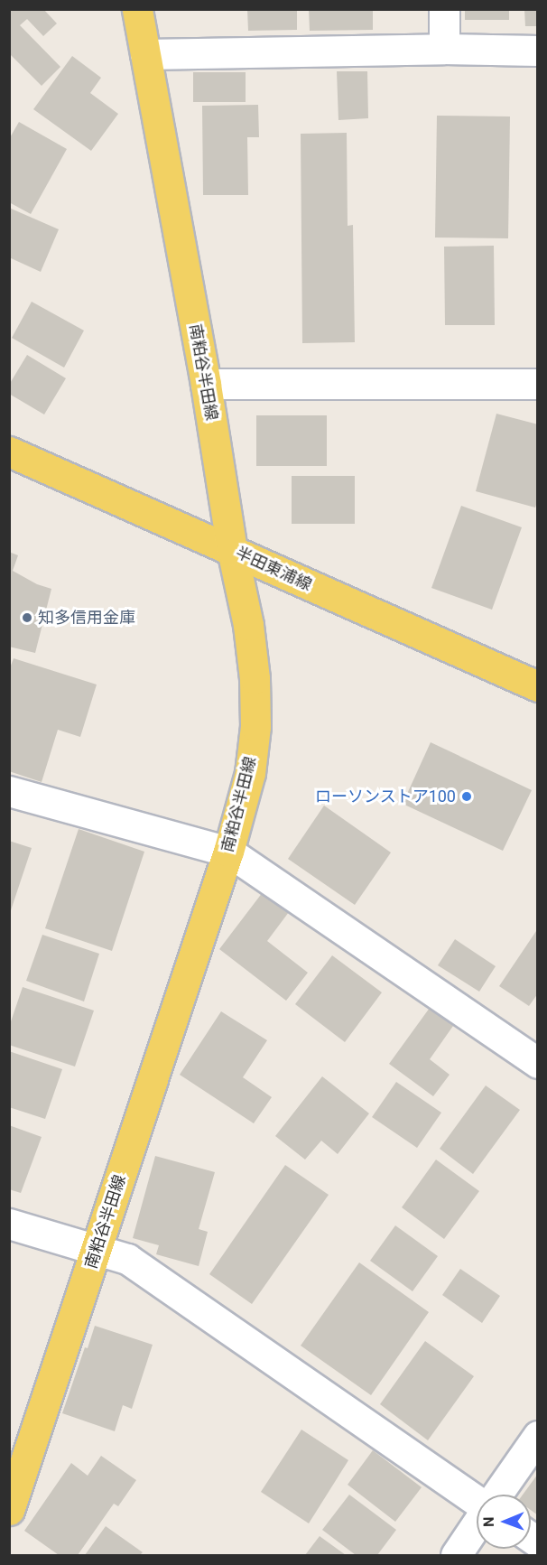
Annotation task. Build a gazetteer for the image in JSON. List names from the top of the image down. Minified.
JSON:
{"streets":{"main road":["南粕谷半田線","半田東浦線"]},"crossings":[["南粕谷半田線","半田東浦線"]],"places":["知多信用金庫","ローソンストア100"],"north":"left"}
